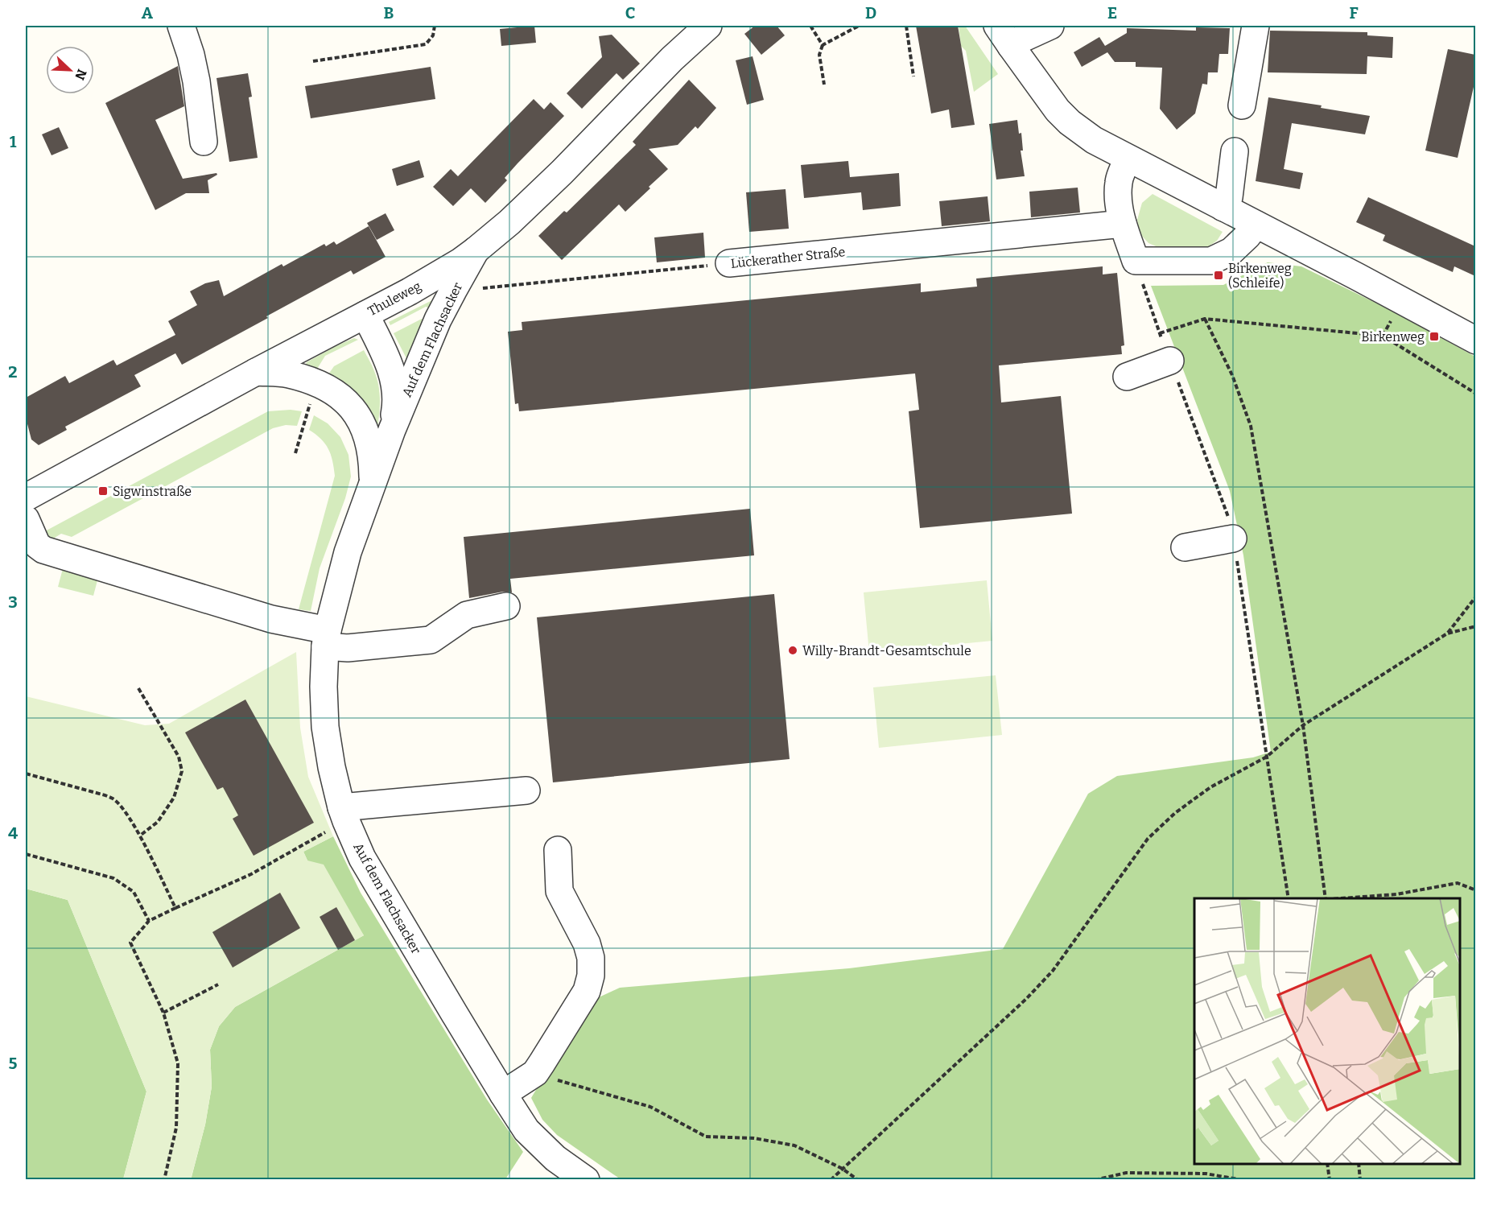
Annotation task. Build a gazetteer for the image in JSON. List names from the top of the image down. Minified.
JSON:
{"streets":{"street":["Lückerather Straße","Thuleweg","Auf dem Flachsacker"]},"crossings":[["Lückerather Straße","Auf dem Flachsacker"],["Thuleweg","Auf dem Flachsacker"]],"places":{"transit":["Birkenweg (Schleife)","Birkenweg","Sigwinstraße"],"other":["Willy-Brandt-Gesamtschule"]},"north":"bottom right","grid":{"columns":["A","B","C","D","E","F"],"rows":["1","2","3","4","5"]}}
